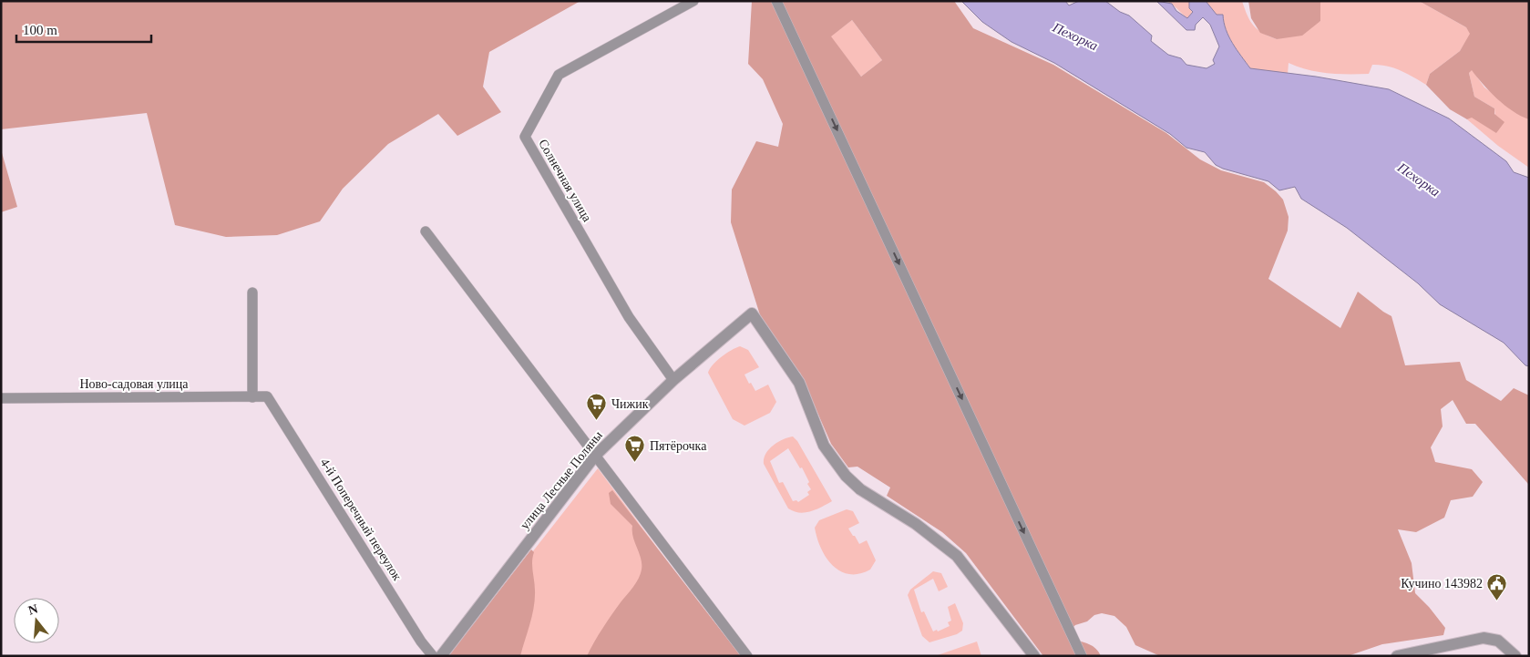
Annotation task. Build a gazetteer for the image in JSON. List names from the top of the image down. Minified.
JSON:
{"streets":{"street":["Солнечная улица","Ново-садовая улица","улица Лесные Поляны","4-й Поперечный переулок"]},"crossings":[["Солнечная улица","улица Лесные Поляны"],["Ново-садовая улица","4-й Поперечный переулок"]],"water":["Пехорка"],"places":{"supermarket":["Чижик","Пятёрочка"],"public building":["Кучино 143982"]},"scale_bar":"100 m","north":"top"}
